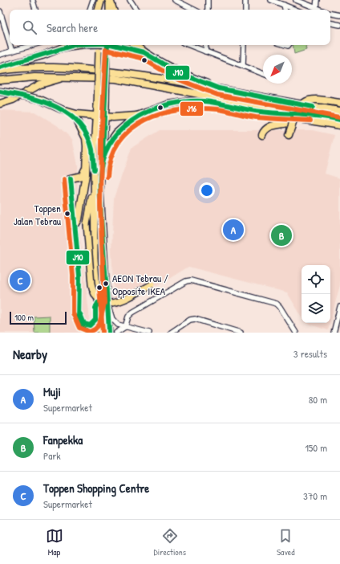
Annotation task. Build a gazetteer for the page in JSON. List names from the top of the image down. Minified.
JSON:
{"places":["Toppen Jalan Tebrau","AEON Tebrau / Opposite IKEA"],"lines":["transit line J10","transit line J16"],"scale_bar":"100 m","north":"bottom left","page":{"search":"Search here","pins":["A","B","C"],"scale":"100 m","heading":["Nearby","3 results"],"list":[{"mark":"A","name":"Muji","note":"Supermarket","value":"80 m"},{"mark":"B","name":"Fanpekka","note":"Park","value":"150 m"},{"mark":"C","name":"Toppen Shopping Centre","note":"Supermarket","value":"370 m"}],"nav":["Map","Directions","Saved"]}}
